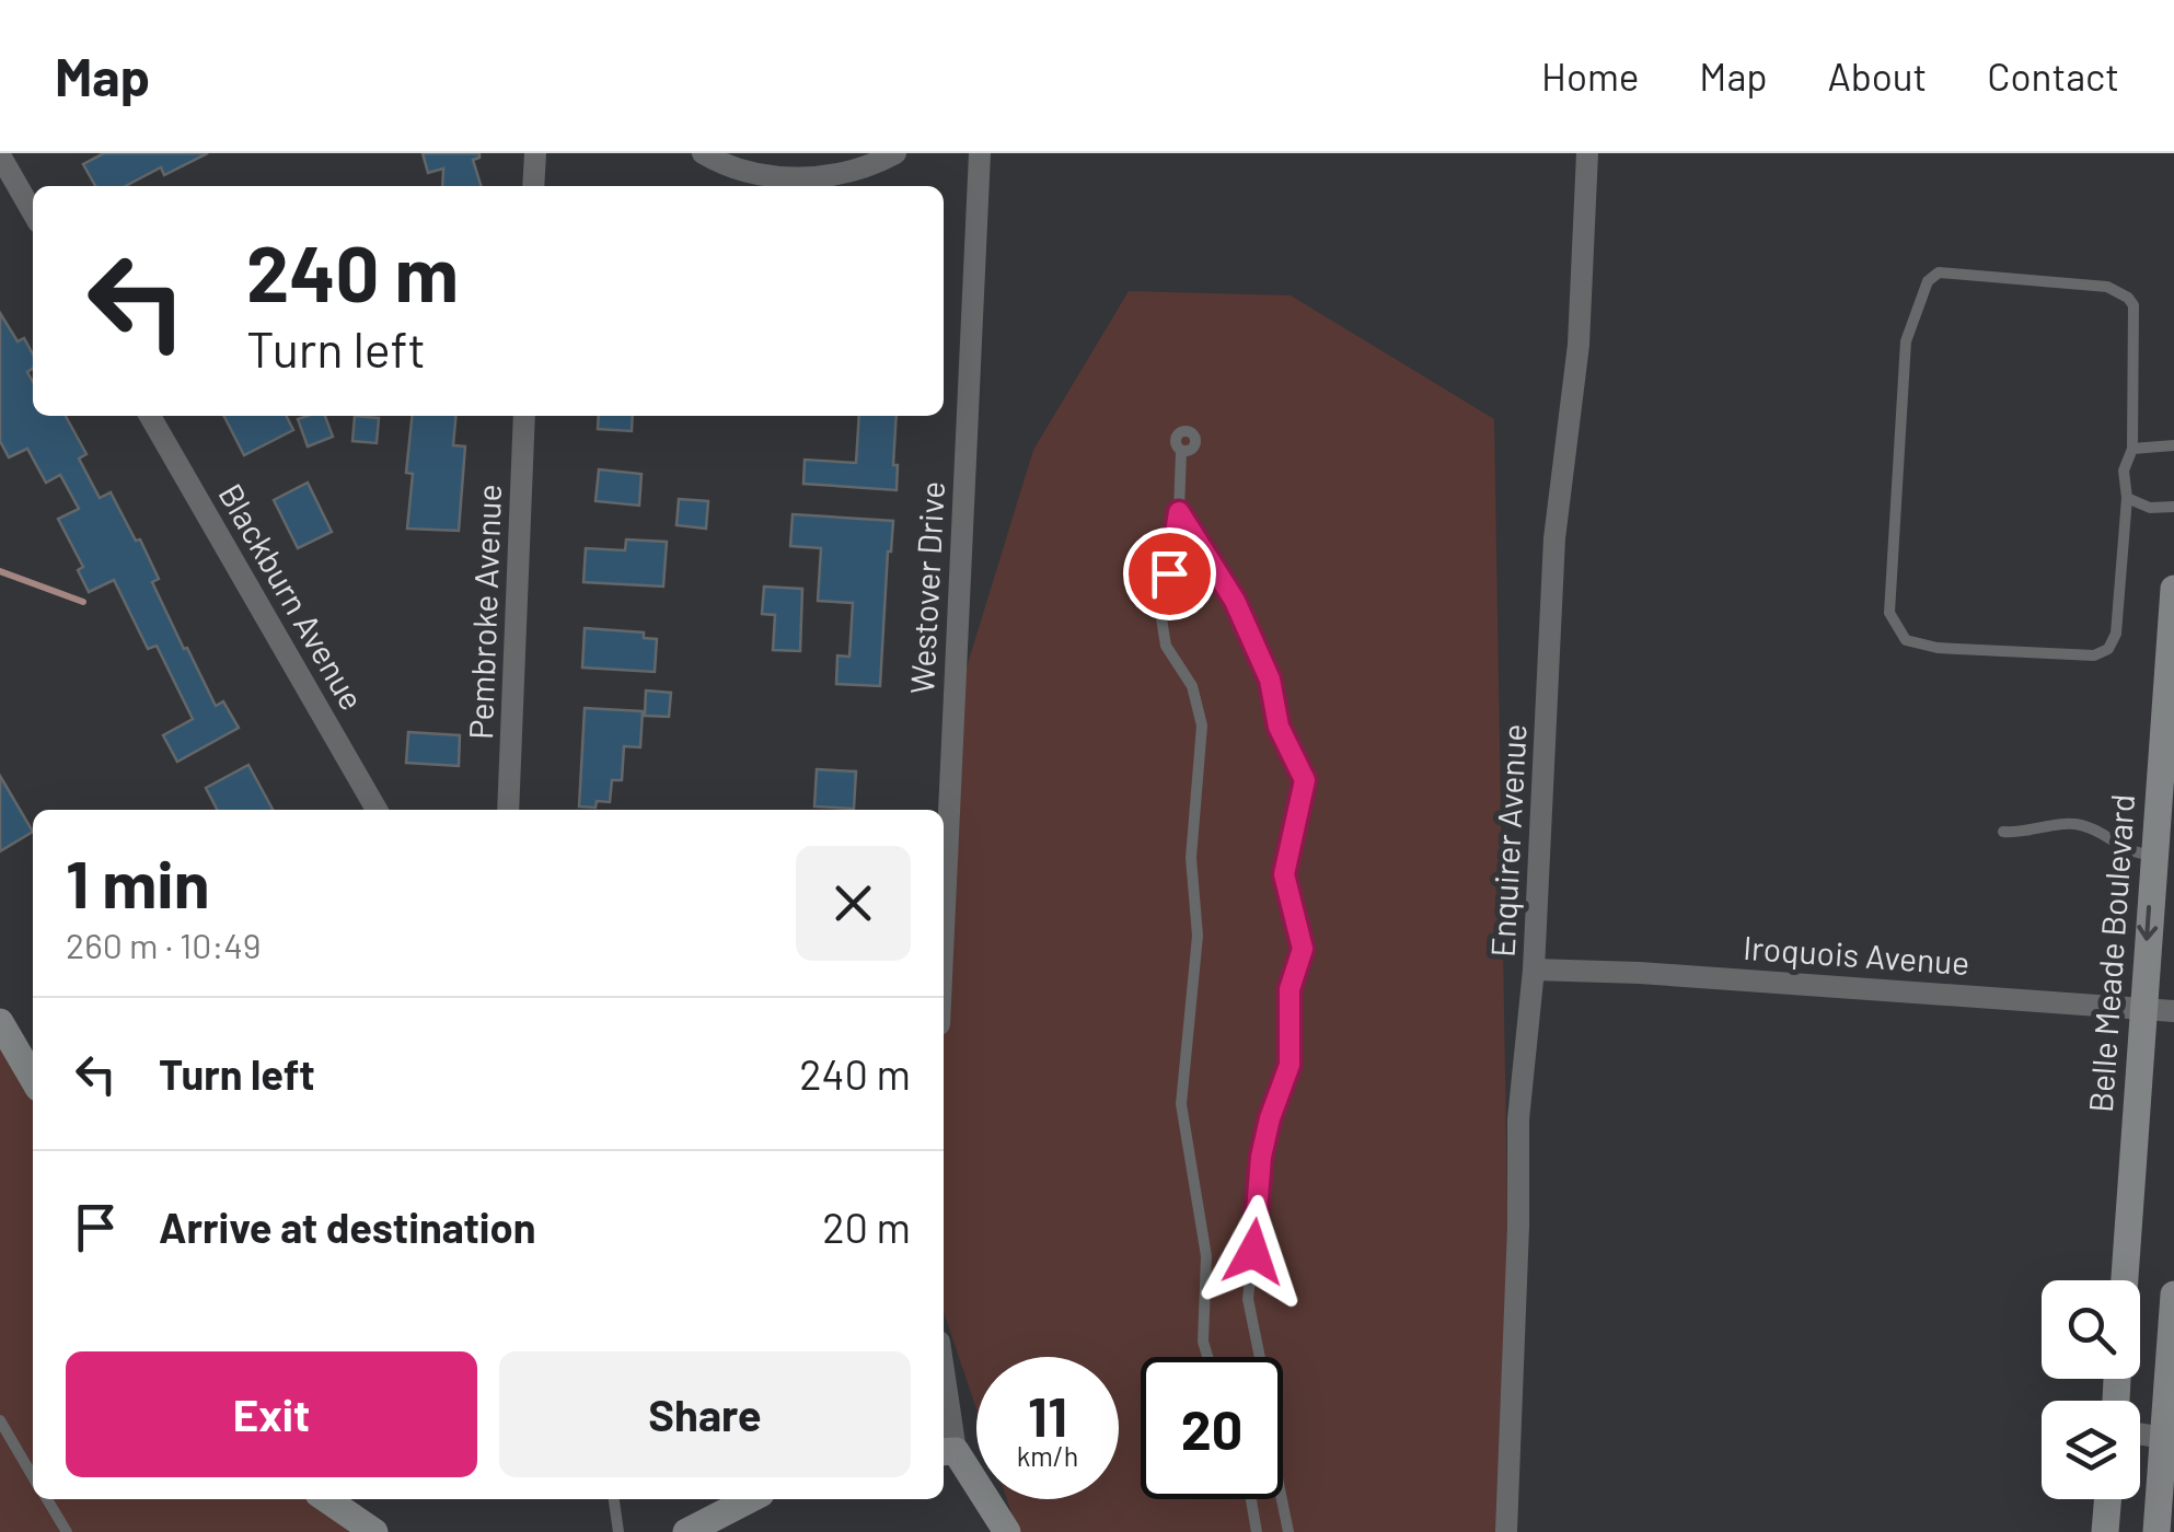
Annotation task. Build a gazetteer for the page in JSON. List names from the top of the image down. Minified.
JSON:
{"streets":{"main road":["Belle Meade Boulevard"],"street":["Westover Drive","Blackburn Avenue","Pembroke Avenue","Enquirer Avenue","Iroquois Avenue"]},"crossings":[["Enquirer Avenue","Iroquois Avenue"],["Belle Meade Boulevard","Iroquois Avenue"]],"page":{"header":"Map","nav":["Home","Map","About","Contact"],"turn":["240 m","Turn left"],"heading":["1 min","260 m · 10:49"],"list":[{"name":"Turn left","value":"240 m"},{"name":"Arrive at destination","value":"20 m"}],"buttons":["Exit","Share"],"speed":"11 km/h","limit":"20"}}
